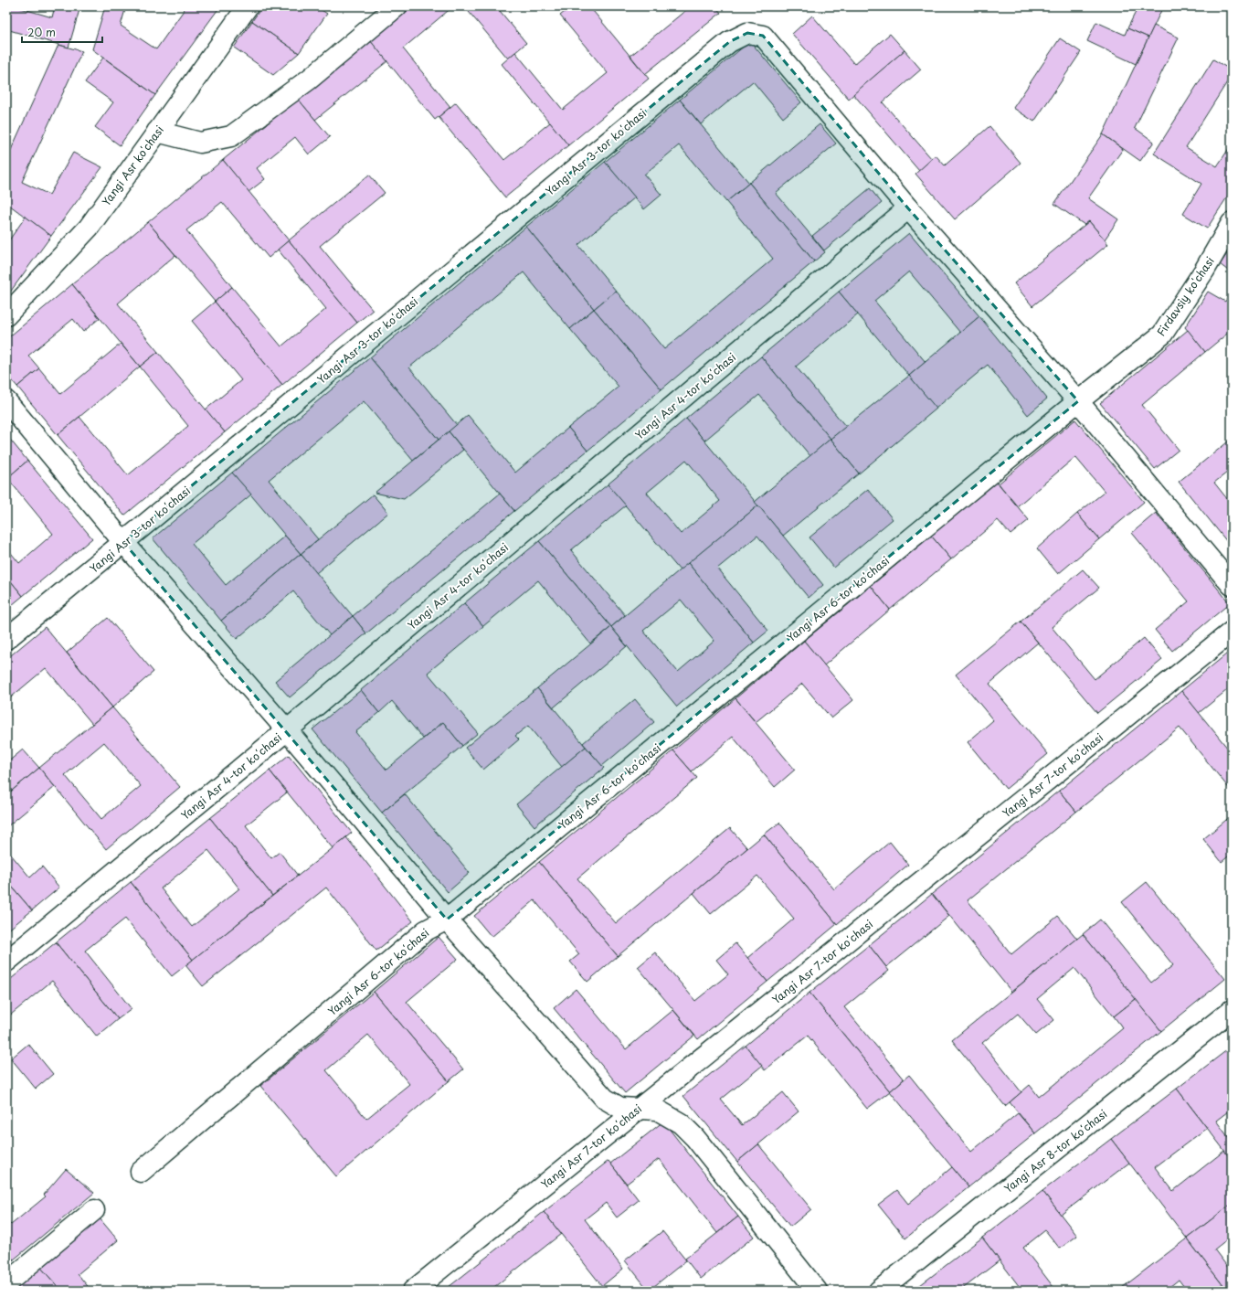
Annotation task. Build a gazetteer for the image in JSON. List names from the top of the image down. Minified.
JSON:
{"streets":{"street":["Yangi Asr 3-tor koʻchasi","Yangi Asr koʻchasi","Firdavsiy koʻchasi","Yangi Asr 4-tor koʻchasi","Yangi Asr 6-tor koʻchasi","Yangi Asr 7-tor koʻchasi","Yangi Asr 8-tor koʻchasi"]},"crossings":[["Yangi Asr 3-tor koʻchasi","Firdavsiy koʻchasi"],["Yangi Asr 3-tor koʻchasi","Yangi Asr 4-tor koʻchasi"],["Yangi Asr 3-tor koʻchasi","Yangi Asr 6-tor koʻchasi"],["Firdavsiy koʻchasi","Yangi Asr 6-tor koʻchasi"]],"scale_bar":"20 m"}
